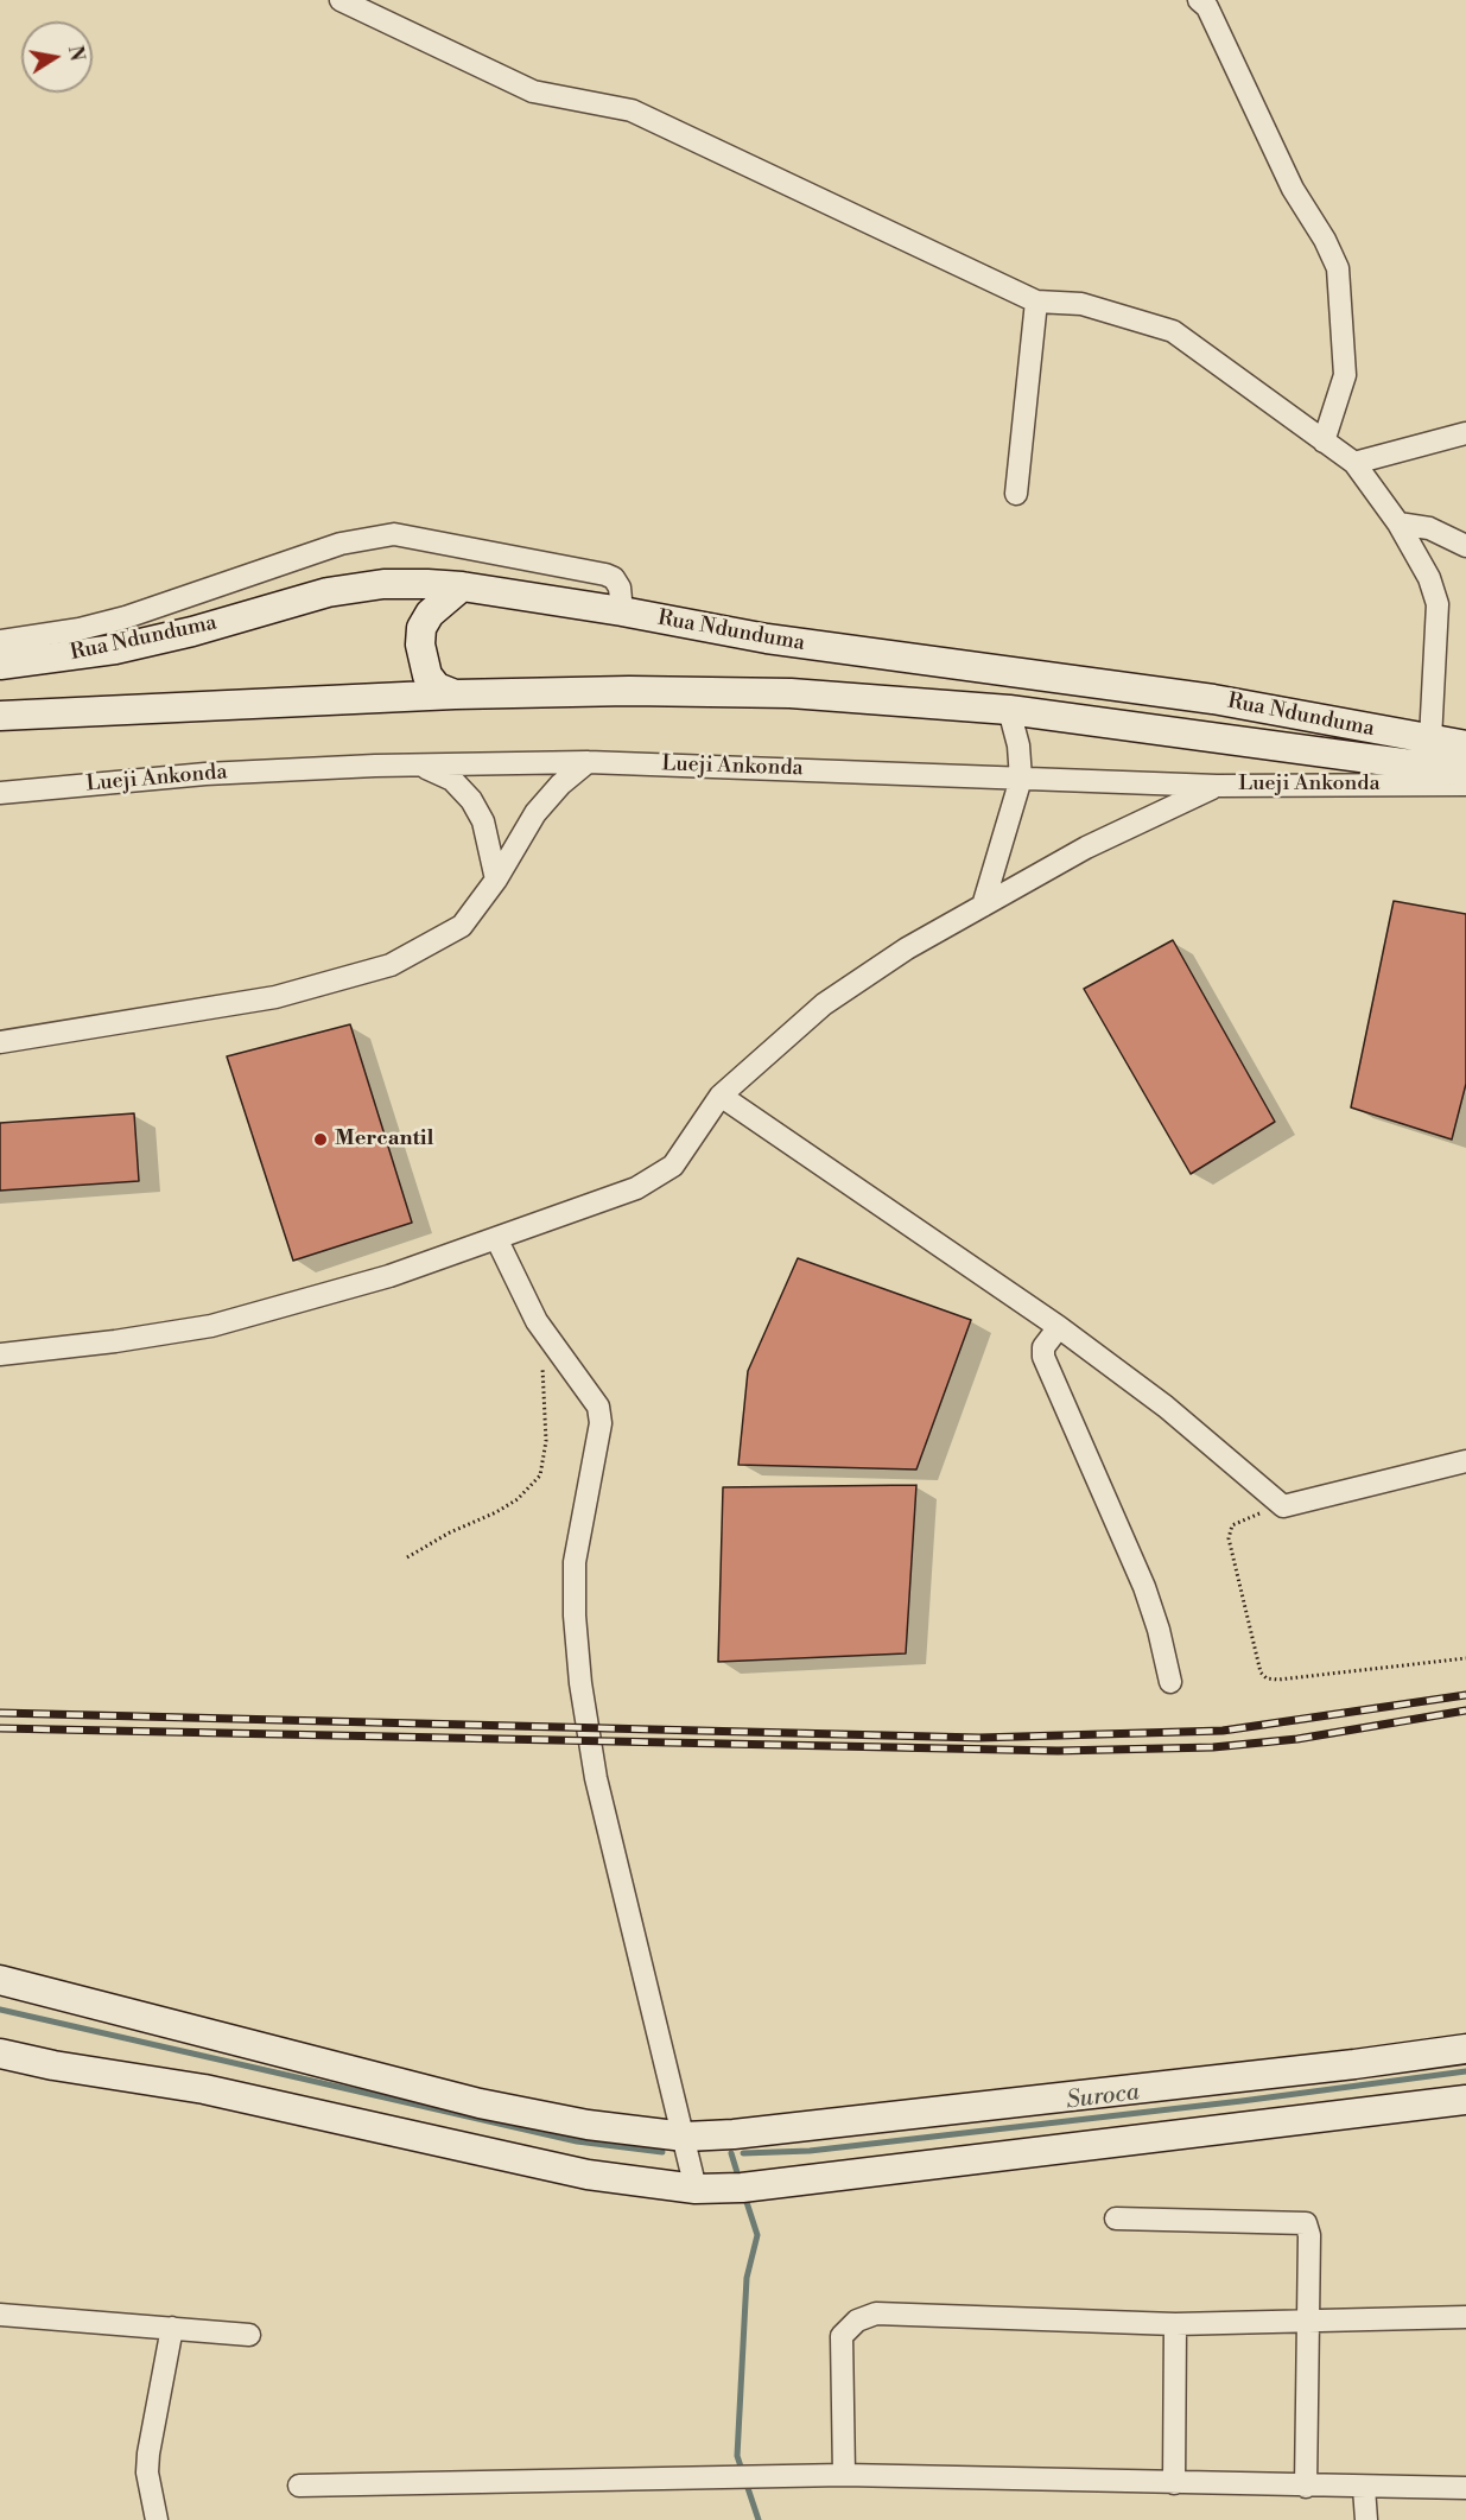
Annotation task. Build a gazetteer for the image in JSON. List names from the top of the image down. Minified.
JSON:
{"streets":{"main road":["Rua Ndunduma"],"street":["Lueji Ankonda"]},"water":["Suroca"],"places":["Mercantil"],"north":"right"}
